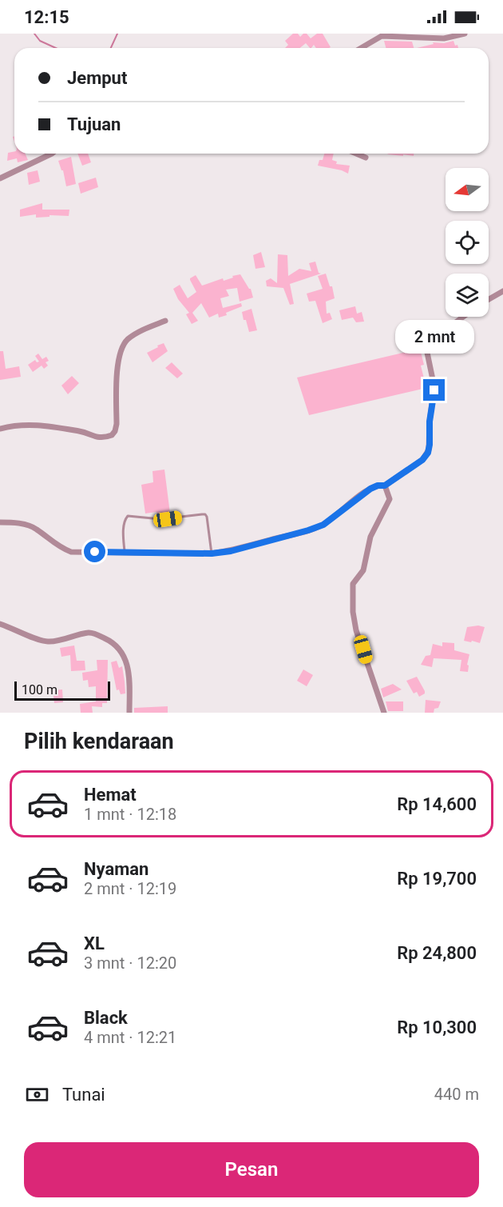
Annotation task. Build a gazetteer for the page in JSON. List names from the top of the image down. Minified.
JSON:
{"scale_bar":"100 m","north":"left","page":{"status":"12:15","banner":["Jemput","Tujuan"],"bubble":"2 mnt","scale":"100 m","heading":"Pilih kendaraan","list":[{"name":"Hemat","note":"1 mnt · 12:18","value":"Rp 14,600"},{"name":"Nyaman","note":"2 mnt · 12:19","value":"Rp 19,700"},{"name":"XL","note":"3 mnt · 12:20","value":"Rp 24,800"},{"name":"Black","note":"4 mnt · 12:21","value":"Rp 10,300"}],"pay":["Tunai","440 m"],"buttons":"Pesan"}}
